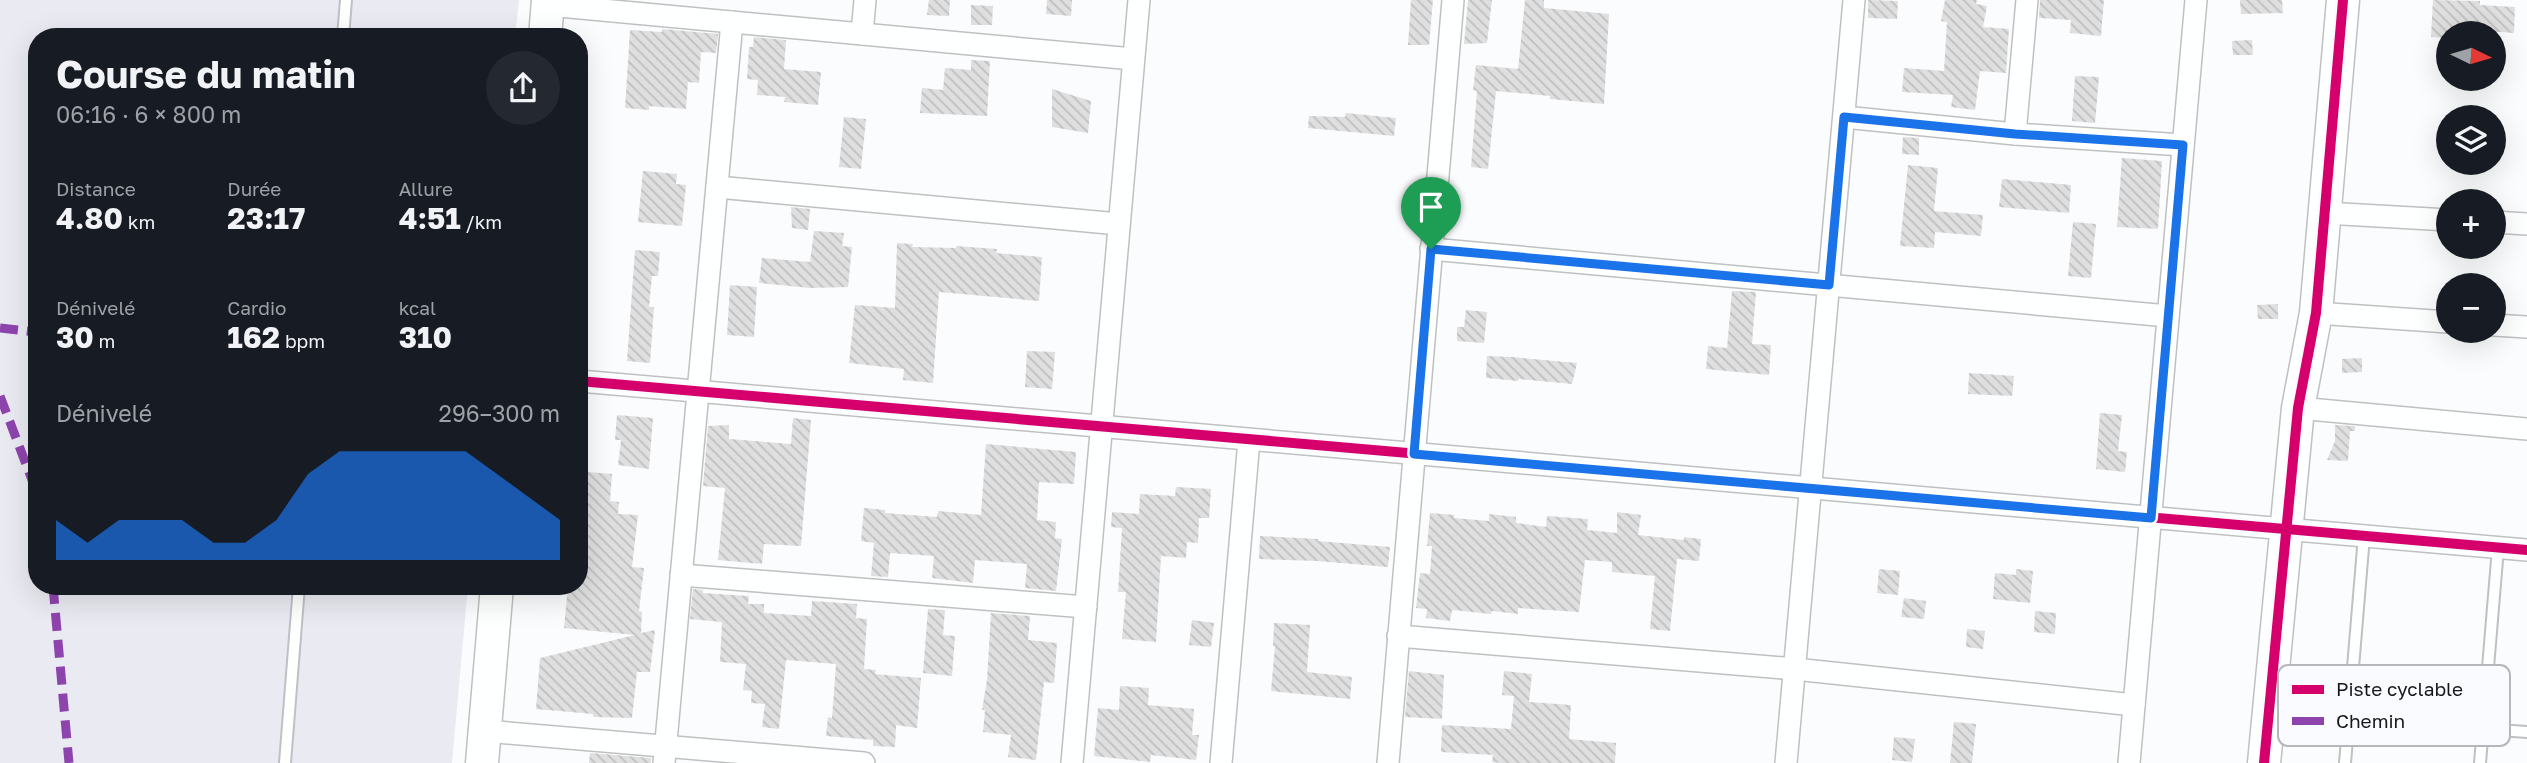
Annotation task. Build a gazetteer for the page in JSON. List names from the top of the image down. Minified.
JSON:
{"legend":["Piste cyclable","Chemin"],"north":"right","page":{"map_buttons":["+","−"],"heading":["Course du matin","06:16 · 6 × 800 m"],"stats":[["Distance","4.80 km"],["Durée","23:17"],["Allure","4:51 /km"],["Dénivelé","30 m"],["Cardio","162 bpm"],["kcal","310"]],"chart":["Dénivelé","296–300 m"]}}
